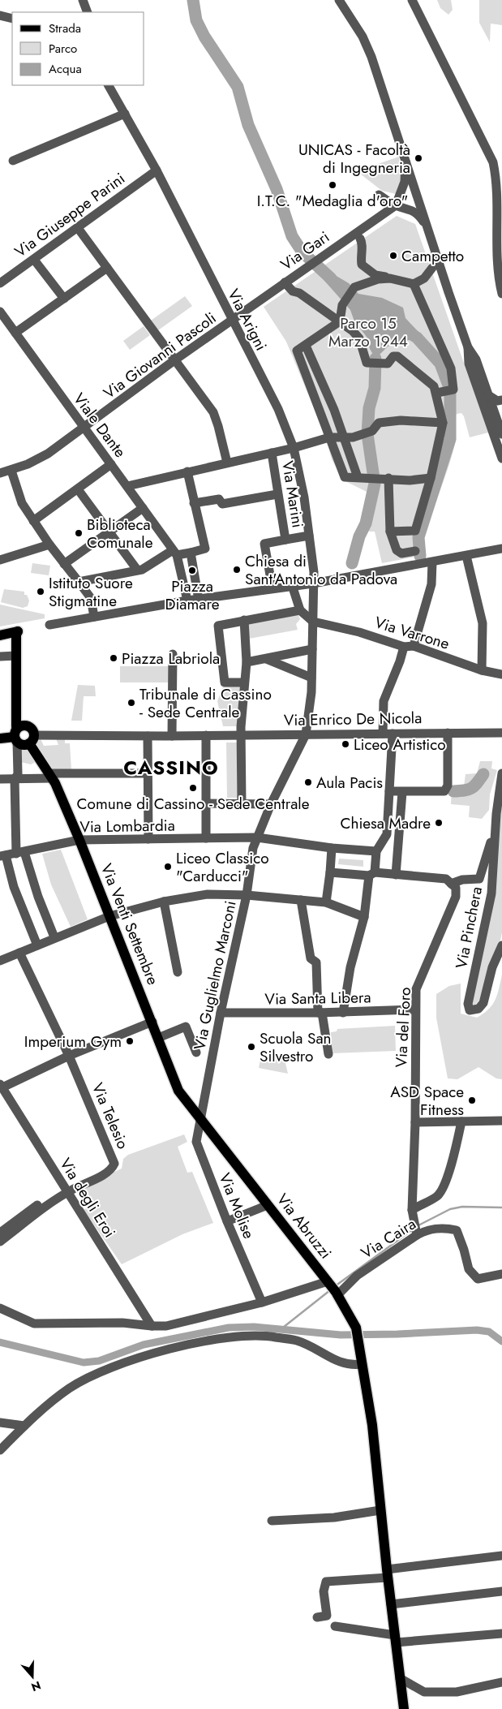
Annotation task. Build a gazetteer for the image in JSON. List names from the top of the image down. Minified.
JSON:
{"streets":{"main road":["Via Venti Settembre","Via Abruzzi"],"street":["Via Giuseppe Parini","Via Gari","Via Arigni","Via Giovanni Pascoli","Viale Dante","Via Marini","Via Varrone","Via Enrico De Nicola","Via Lombardia","Via Pinchera","Via Guglielmo Marconi","Via Santa Libera","Via del Foro","Via Telesio","Via degli Eroi","Via Molise","Via Caira"]},"crossings":[["Via Giuseppe Parini","Via Arigni"],["Via Gari","Via Arigni"],["Via Gari","Via Giovanni Pascoli"],["Via Arigni","Via Giovanni Pascoli"],["Via Arigni","Via Marini"],["Via Arigni","Via Guglielmo Marconi"],["Via Giovanni Pascoli","Viale Dante"],["Via Varrone","Via Guglielmo Marconi"],["Via Enrico De Nicola","Via Venti Settembre"],["Via Enrico De Nicola","Via Guglielmo Marconi"],["Via Lombardia","Via Venti Settembre"],["Via Lombardia","Via Guglielmo Marconi"],["Via Venti Settembre","Via Guglielmo Marconi"],["Via Venti Settembre","Via Molise"],["Via Venti Settembre","Via Abruzzi"],["Via Guglielmo Marconi","Via Santa Libera"],["Via Guglielmo Marconi","Via Molise"],["Via Guglielmo Marconi","Via Abruzzi"],["Via Santa Libera","Via del Foro"],["Via del Foro","Via Caira"],["Via Telesio","Via degli Eroi"],["Via Molise","Via Abruzzi"],["Via Abruzzi","Via Caira"]],"districts":["CASSINO"],"parks":["Parco 15 Marzo 1944"],"places":["UNICAS - Facoltà di Ingegneria","I.T.C. \"Medaglia d'oro\"","Campetto","Biblioteca Comunale","Chiesa di Sant'Antonio da Padova","Piazza Diamare","Istituto Suore Stigmatine","Piazza Labriola","Tribunale di Cassino - Sede Centrale","Liceo Artistico","Aula Pacis","Comune di Cassino - Sede Centrale","Chiesa Madre","Liceo Classico \"Carducci\"","Imperium Gym","Scuola San Silvestro","ASD Space Fitness"],"legend":["Strada","Parco","Acqua"],"north":"bottom"}
